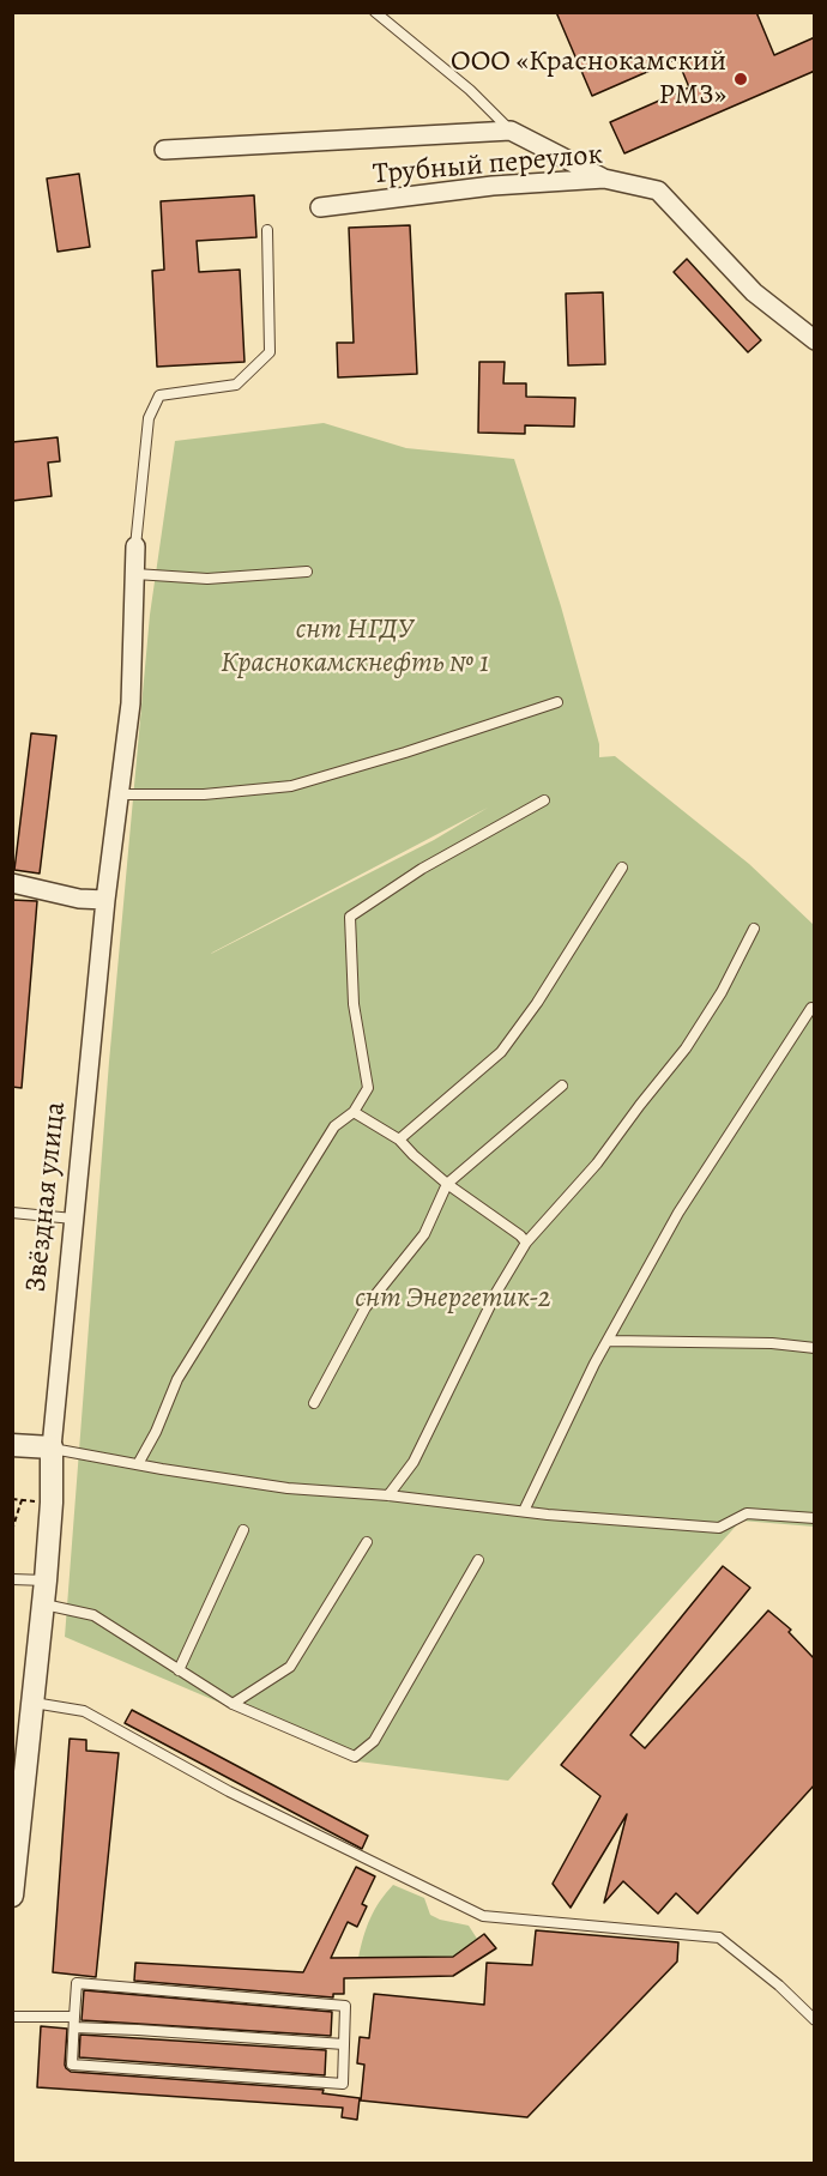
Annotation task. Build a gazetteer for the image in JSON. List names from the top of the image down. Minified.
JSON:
{"streets":{"street":["Трубный переулок","Звёздная улица"]},"parks":["снт НГДУ Краснокамскнефть № 1","снт Энергетик-2"],"places":["ООО «Краснокамский РМЗ»"]}
